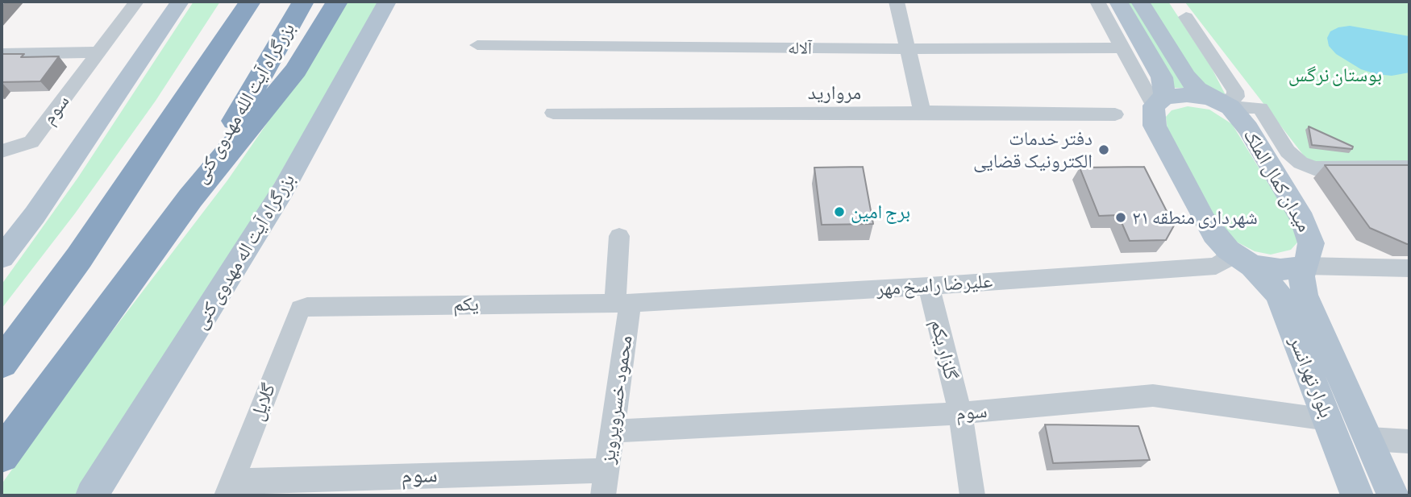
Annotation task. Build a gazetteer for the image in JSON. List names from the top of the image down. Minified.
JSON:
{"streets":{"highway":["بزرگراه آیت الله مهدوی کنی"],"main road":["میدان کمال الملک","بزرگراه آیت اله مهدوی کنی","بلوار تهرانسر"],"street":["آلاله","مروارید","سوم","علیرضا راسخ مهر","یکم","گلزار یکم","محمود خسروپرویز","گلایل"]},"crossings":[["سوم","گلزار یکم"],["سوم","بلوار تهرانسر"],["سوم","محمود خسروپرویز"],["سوم","گلایل"],["میدان کمال الملک","بلوار تهرانسر"],["علیرضا راسخ مهر","یکم"],["علیرضا راسخ مهر","گلزار یکم"],["علیرضا راسخ مهر","بلوار تهرانسر"],["علیرضا راسخ مهر","محمود خسروپرویز"],["یکم","محمود خسروپرویز"],["یکم","گلایل"]],"parks":["بوستان نرگس"],"places":["دفتر خدمات الکترونیک قضایی","برج امین","شهرداری منطقه ۲۱"]}
